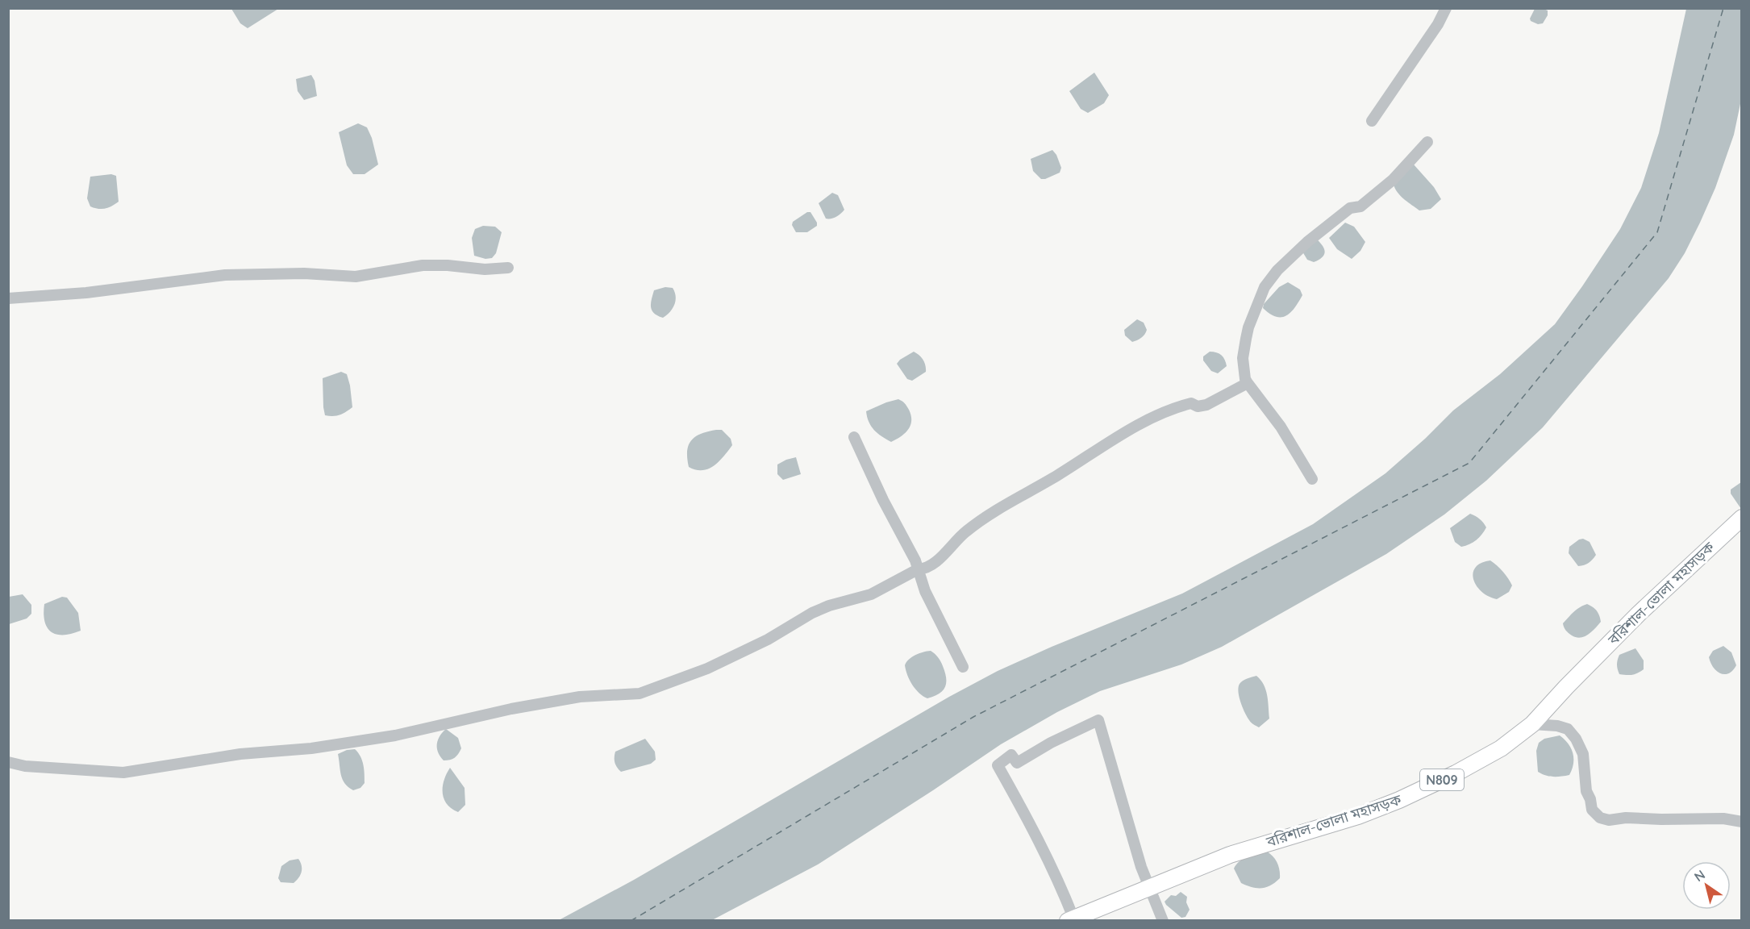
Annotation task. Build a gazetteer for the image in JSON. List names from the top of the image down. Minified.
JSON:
{"streets":{"highway":["বরিশাল-ভোলা মহাসড়ক","N809"]},"north":"top left"}
